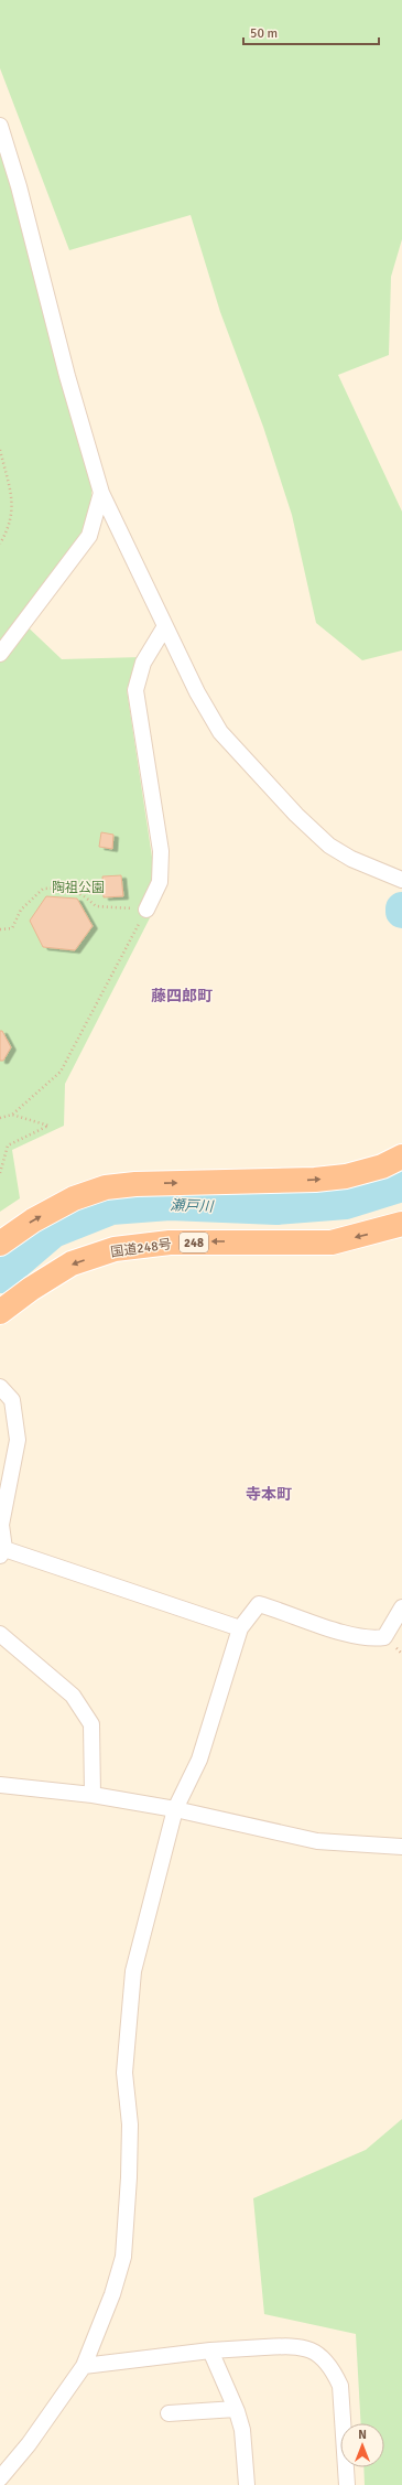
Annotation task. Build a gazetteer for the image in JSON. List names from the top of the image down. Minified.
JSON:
{"streets":{"highway":["248","国道248号"]},"districts":["藤四郎町","寺本町"],"water":["瀬戸川"],"parks":["陶祖公園"],"scale_bar":"50 m","north":"top"}
